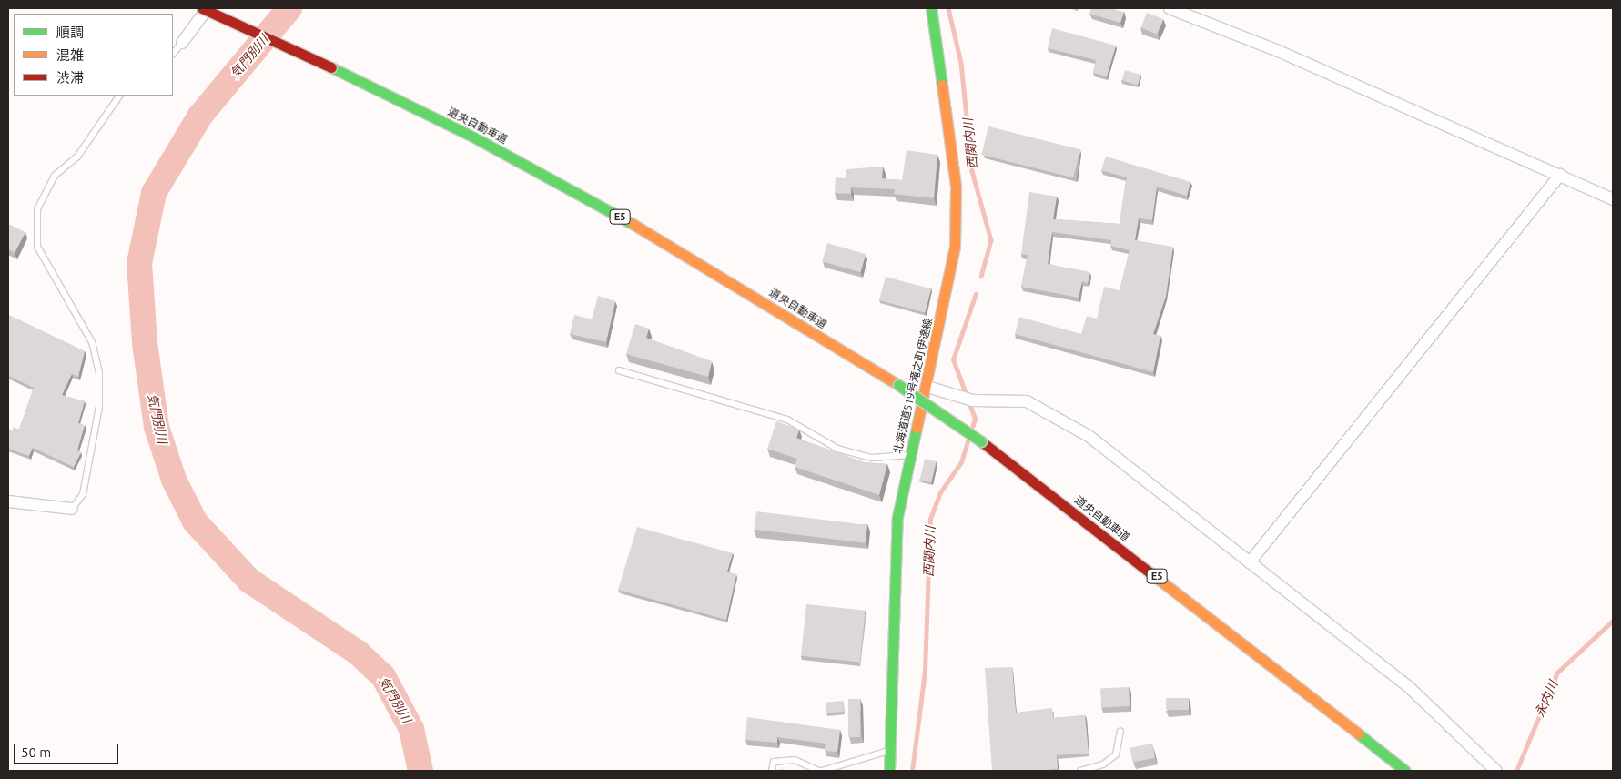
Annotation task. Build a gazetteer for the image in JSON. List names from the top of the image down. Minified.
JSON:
{"streets":{"main road":["道央自動車道","E5","北海道道519号滝之町伊達線"]},"water":["気門別川","西関内川","永内川"],"legend":["順調","混雑","渋滞"],"scale_bar":"50 m"}
